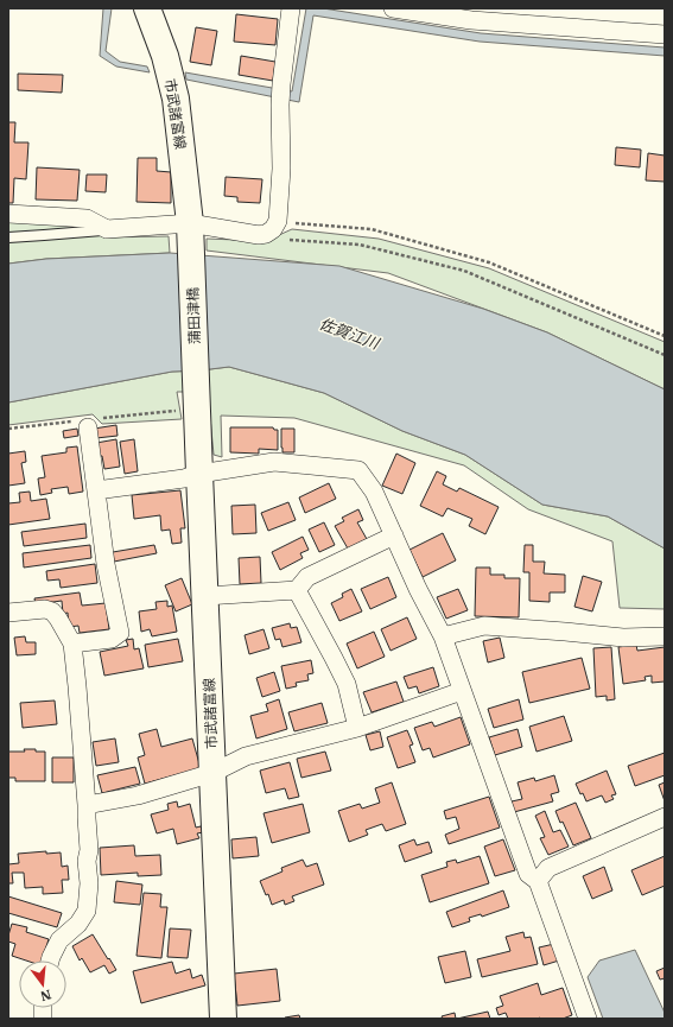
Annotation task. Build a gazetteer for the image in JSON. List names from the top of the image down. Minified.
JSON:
{"streets":{"main road":["市武諸富線","蒲田津橋"]},"crossings":[["市武諸富線","蒲田津橋"]],"water":["佐賀江川"],"north":"bottom"}
